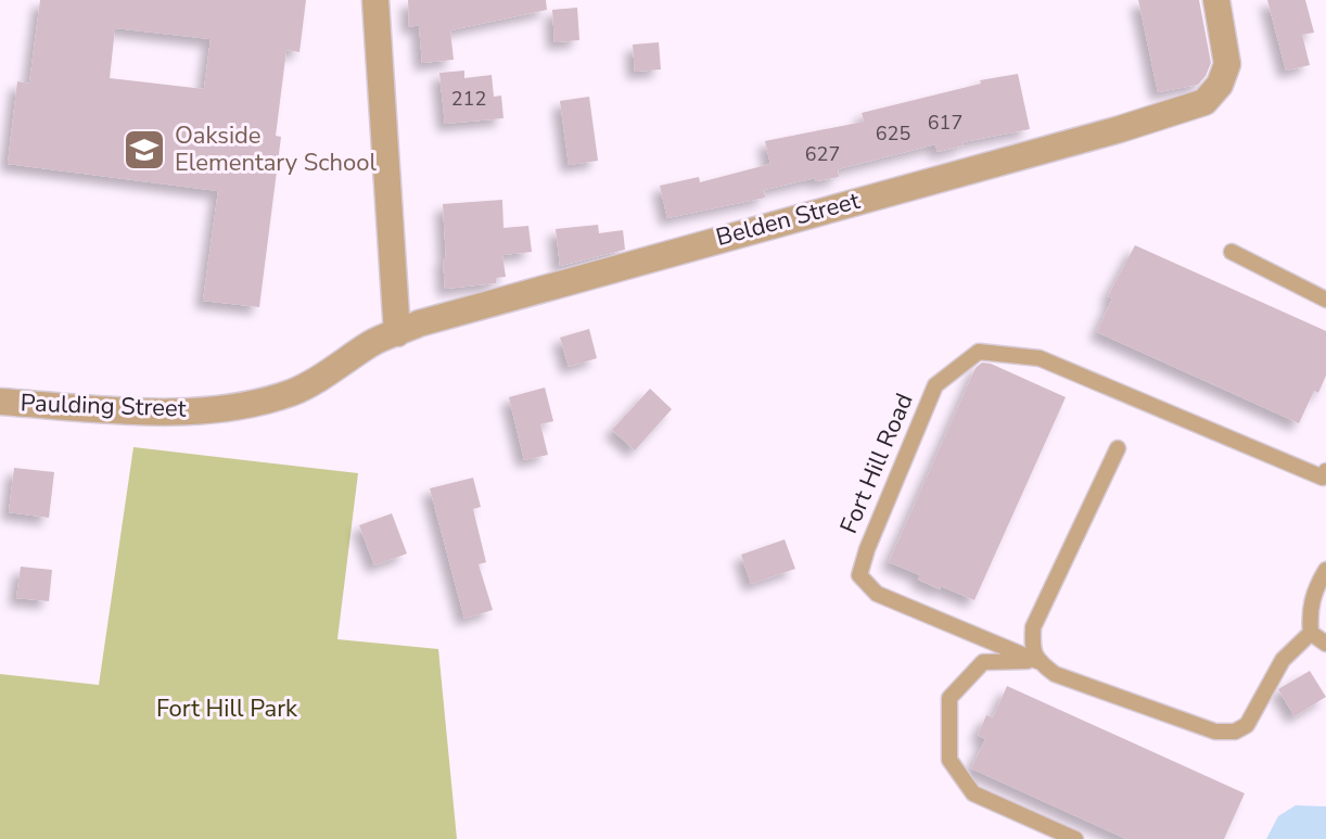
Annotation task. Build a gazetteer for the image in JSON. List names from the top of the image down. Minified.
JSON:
{"streets":{"street":["Belden Street","Paulding Street"],"lane":["Fort Hill Road"]},"crossings":[["Belden Street","Paulding Street"]],"parks":["Fort Hill Park"],"places":{"school or university":["Oakside Elementary School"]},"house_numbers":["212","617","625","627"]}
